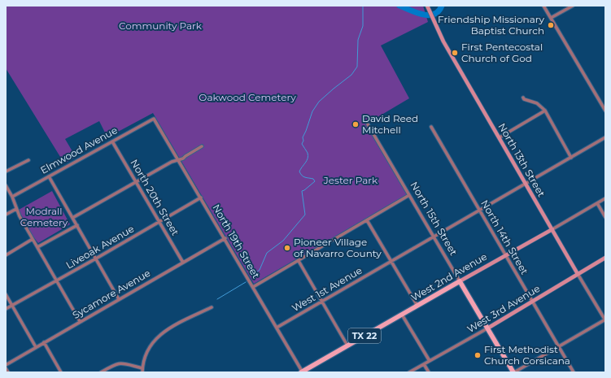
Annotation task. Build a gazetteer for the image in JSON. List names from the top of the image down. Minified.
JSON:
{"streets":{"main road":["North 15th Street","West 2nd Avenue","TX 22"],"street":["Elmwood Avenue","North 13th Street","North 20th Street","North 14th Street","North 19th Street","Liveoak Avenue","West 1st Avenue","Sycamore Avenue","West 3rd Avenue"]},"crossings":[["Elmwood Avenue","North 20th Street"],["Elmwood Avenue","North 19th Street"],["North 13th Street","West 2nd Avenue"],["North 13th Street","West 1st Avenue"],["North 13th Street","West 3rd Avenue"],["North 20th Street","Liveoak Avenue"],["North 20th Street","Sycamore Avenue"],["North 15th Street","West 2nd Avenue"],["North 15th Street","West 1st Avenue"],["North 15th Street","West 3rd Avenue"],["North 14th Street","West 2nd Avenue"],["North 14th Street","West 1st Avenue"],["North 14th Street","West 3rd Avenue"],["North 19th Street","Liveoak Avenue"],["North 19th Street","West 2nd Avenue"],["North 19th Street","West 1st Avenue"],["North 19th Street","Sycamore Avenue"]],"parks":["Community Park","Oakwood Cemetery","Jester Park","Modrall Cemetery"],"places":["Friendship Missionary Baptist Church","First Pentecostal Church of God","David Reed Mitchell","Pioneer Village of Navarro County","First Methodist Church Corsicana"]}
